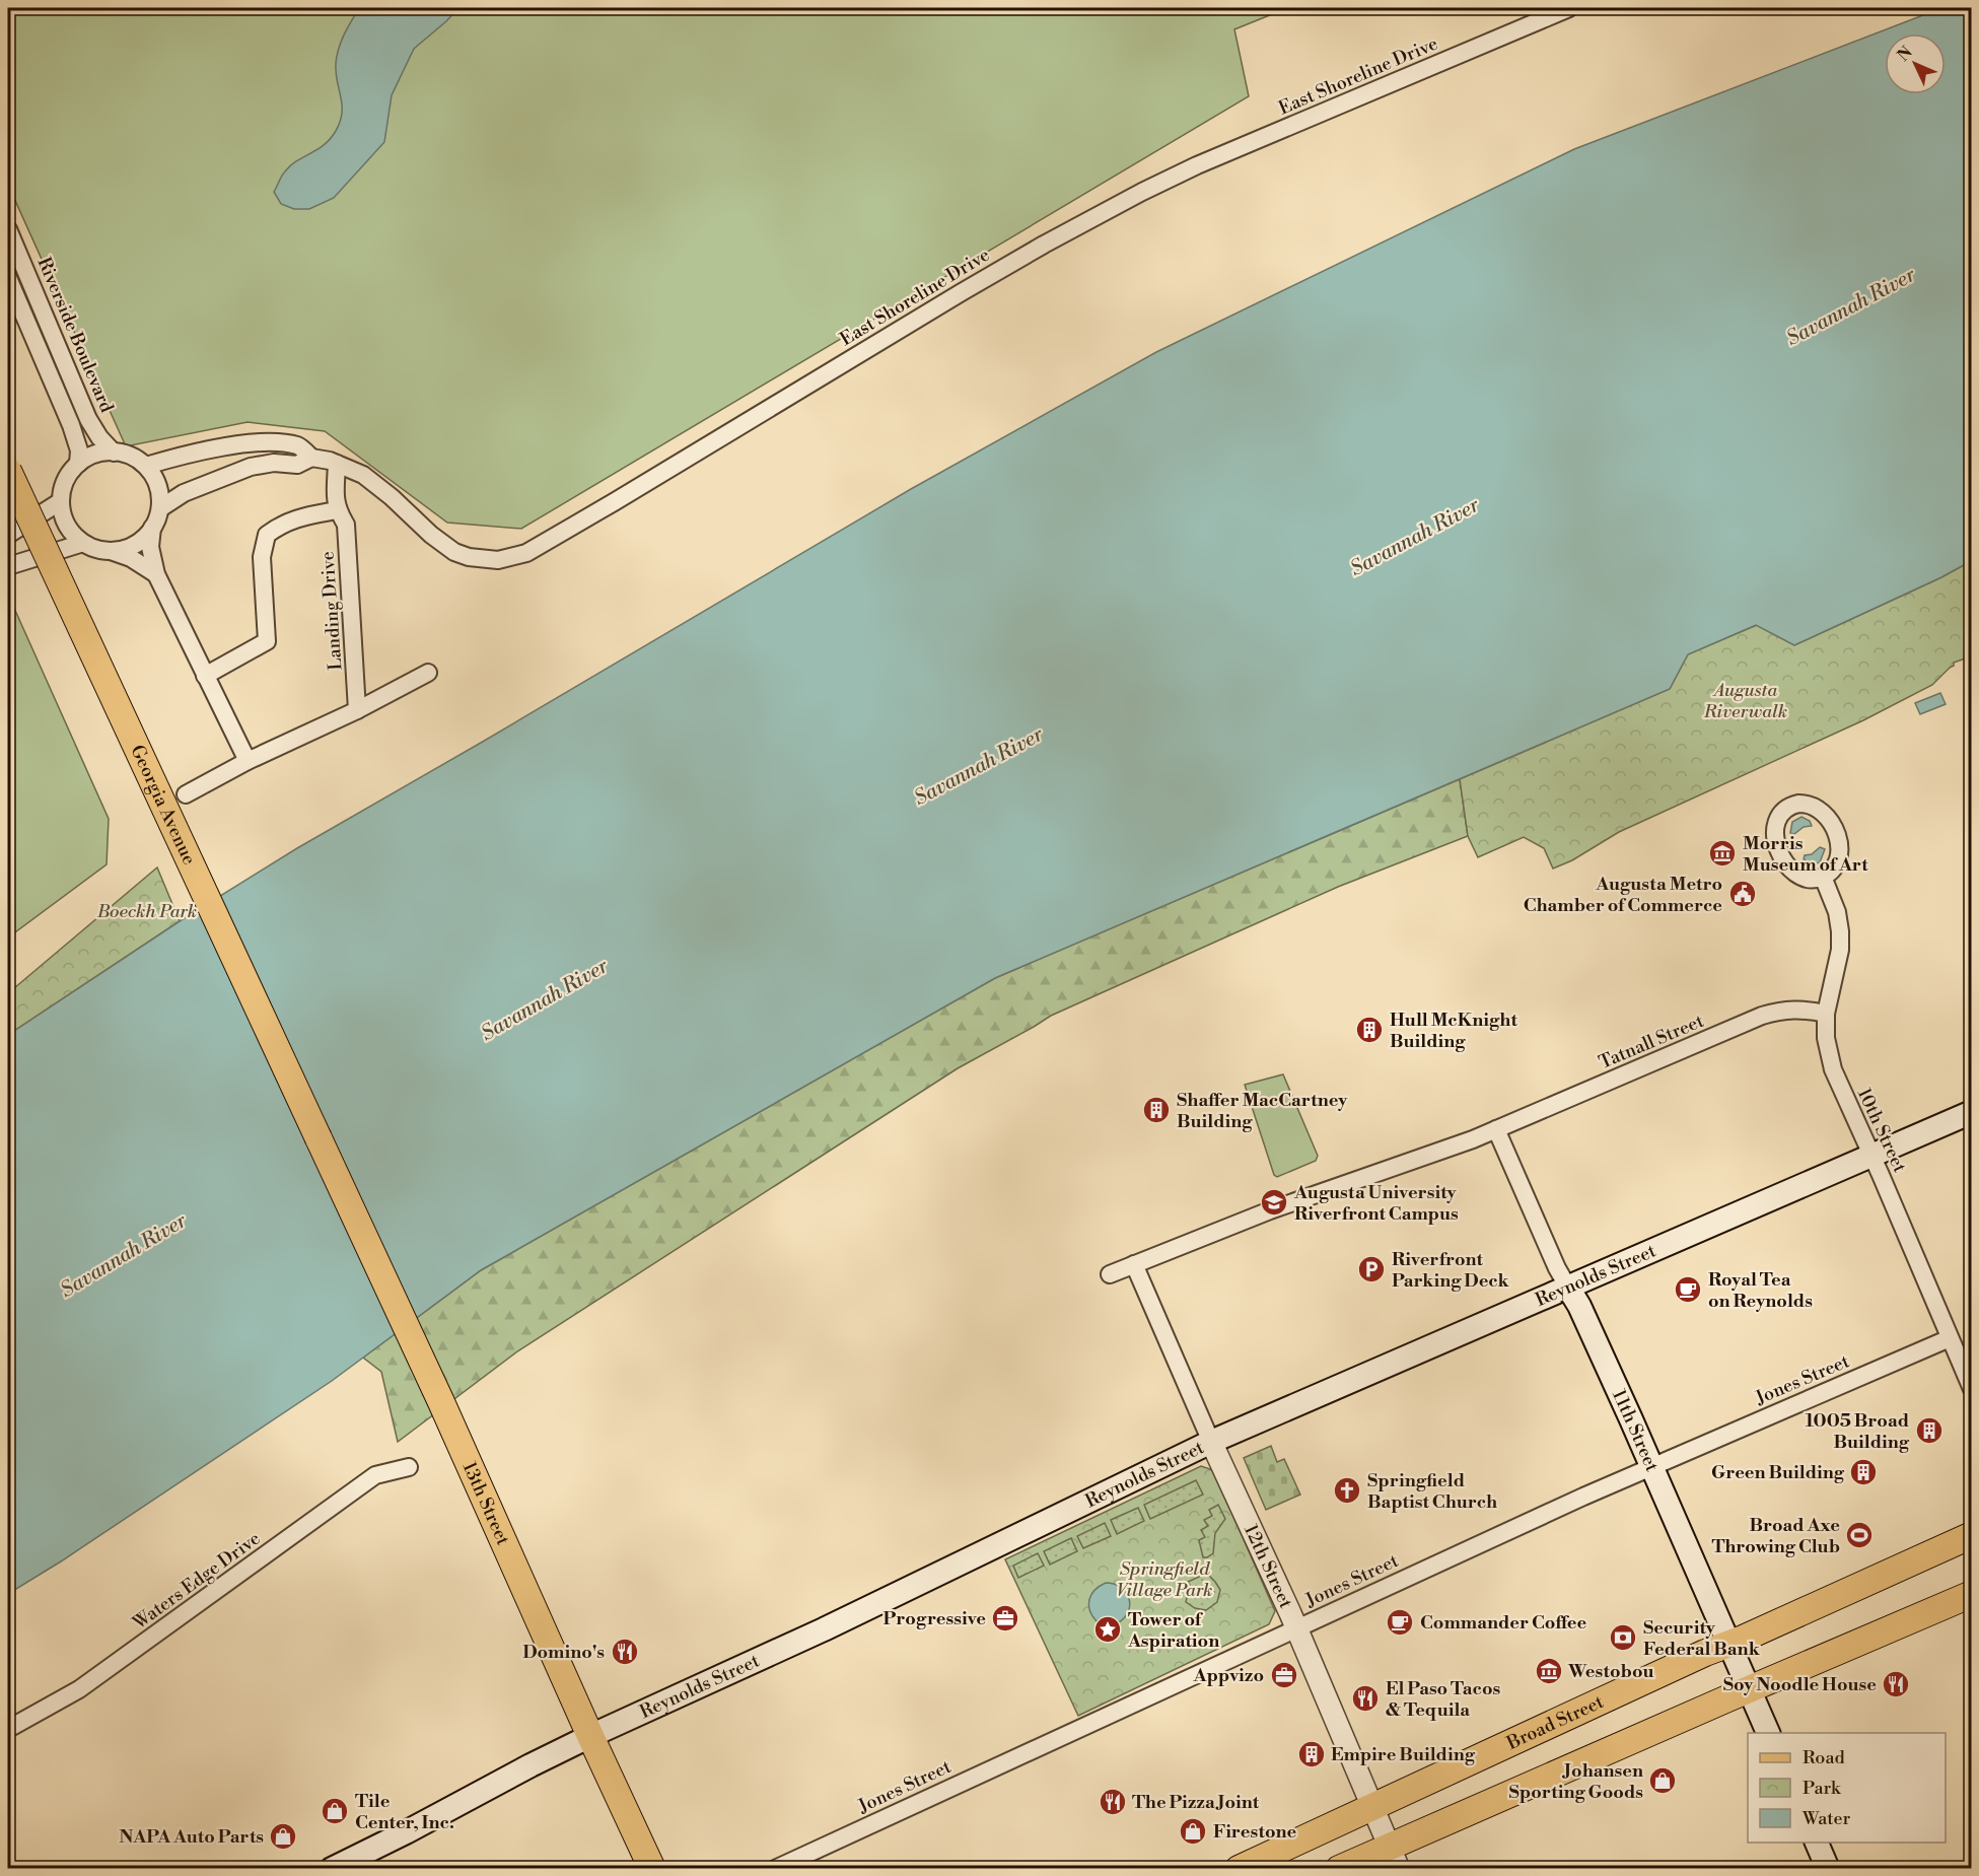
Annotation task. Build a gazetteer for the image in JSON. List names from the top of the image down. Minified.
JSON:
{"streets":{"main road":["Georgia Avenue","Reynolds Street","11th Street","13th Street","Broad Street"],"street":["East Shoreline Drive","Riverside Boulevard","Landing Drive","Tatnall Street","10th Street","Jones Street","12th Street","Waters Edge Drive"]},"crossings":[["East Shoreline Drive","Landing Drive"],["Georgia Avenue","13th Street"],["Tatnall Street","10th Street"],["Tatnall Street","11th Street"],["Tatnall Street","12th Street"],["10th Street","Reynolds Street"],["10th Street","Jones Street"],["Reynolds Street","11th Street"],["Reynolds Street","13th Street"],["Reynolds Street","12th Street"],["Jones Street","11th Street"],["Jones Street","12th Street"],["11th Street","Broad Street"],["12th Street","Broad Street"]],"water":["Savannah River"],"parks":["Augusta Riverwalk","Boeckh Park","Springfield Village Park"],"places":{"museum":["Morris Museum of Art","Westobou"],"public building":["Augusta Metro Chamber of Commerce"],"building":["Hull McKnight Building","Shaffer MacCartney Building","1005 Broad Building","Green Building","Empire Building"],"school or university":["Augusta University Riverfront Campus"],"parking":["Riverfront Parking Deck"],"cafe":["Royal Tea on Reynolds","Commander Coffee"],"church":["Springfield Baptist Church"],"sports":["Broad Axe Throwing Club"],"office":["Progressive","Appvizo"],"place":["Tower of Aspiration"],"bank":["Security Federal Bank"],"restaurant":["Domino's","Soy Noodle House","El Paso Tacos & Tequila","The Pizza Joint"],"shop":["Johansen Sporting Goods","Tile Center, Inc.","Firestone","NAPA Auto Parts"]},"legend":["Road","Park","Water"],"north":"top left"}
